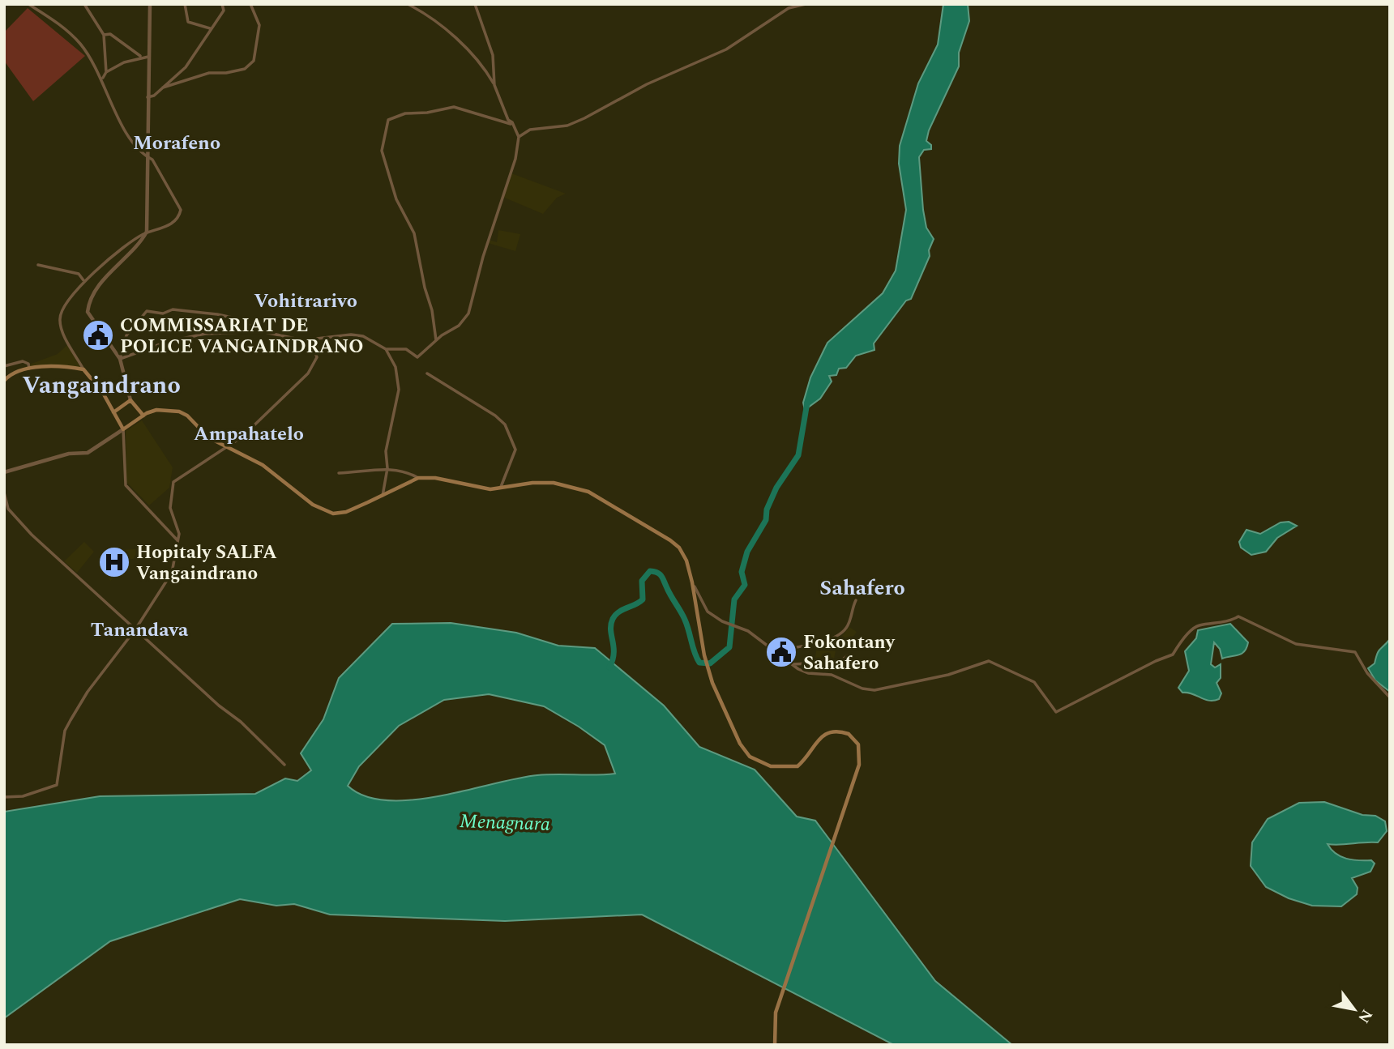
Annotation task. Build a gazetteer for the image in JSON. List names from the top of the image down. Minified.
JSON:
{"districts":["Morafeno","Vohitrarivo","Vangaindrano","Ampahatelo","Sahafero","Tanandava"],"water":["Menagnara"],"places":{"public building":["COMMISSARIAT DE POLICE VANGAINDRANO","Fokontany Sahafero"],"hospital":["Hopitaly SALFA Vangaindrano"]},"north":"bottom right"}
